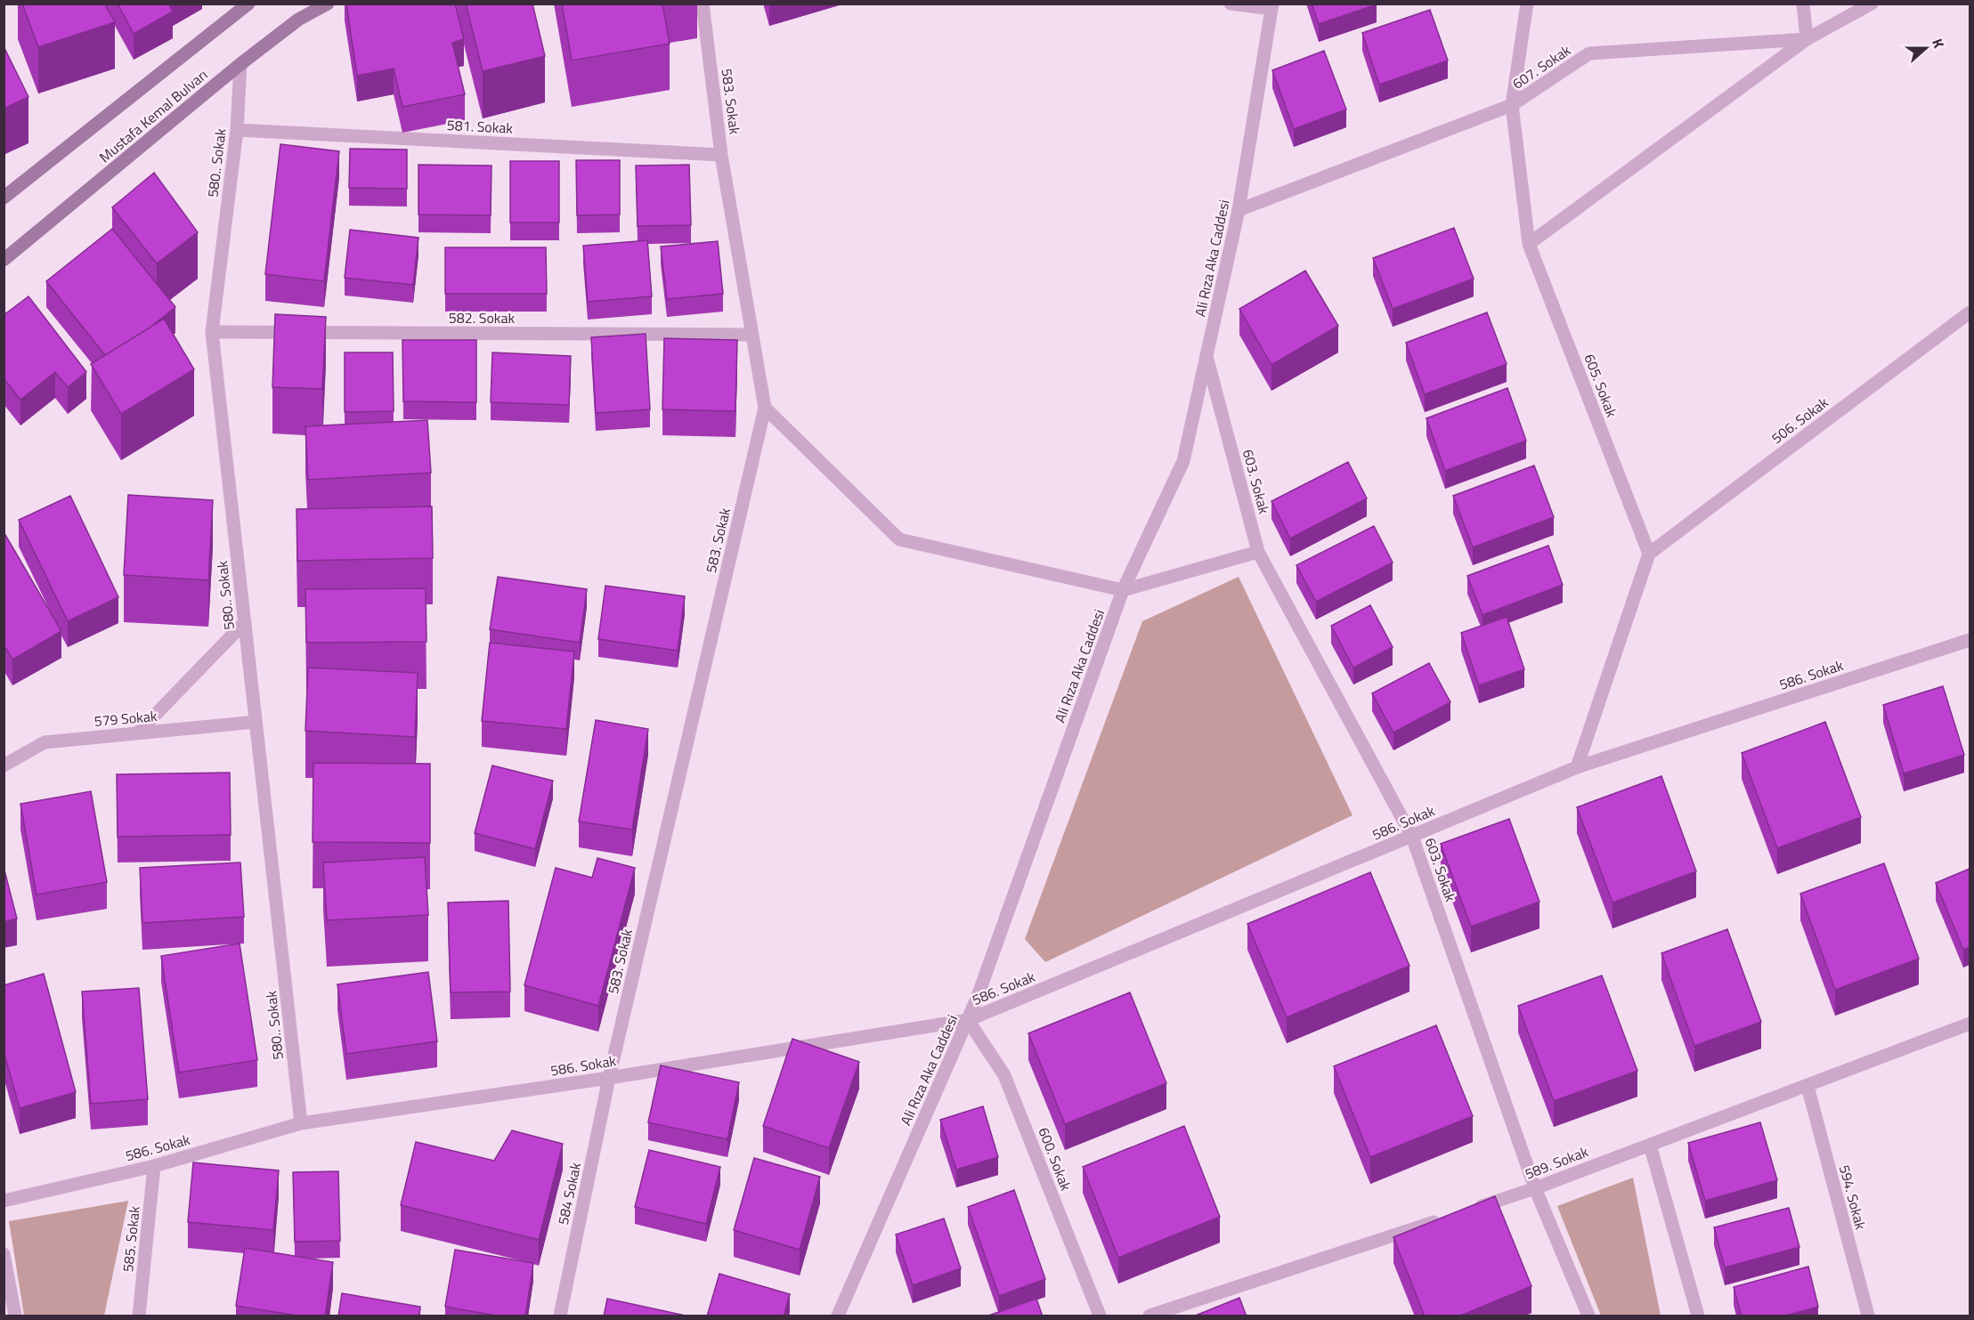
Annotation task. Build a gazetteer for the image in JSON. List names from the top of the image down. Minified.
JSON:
{"streets":{"main road":["Mustafa Kemal Bulvarı"],"street":["607. Sokak","583. Sokak","581. Sokak","580.. Sokak","Ali Rıza Aka Caddesi","582. Sokak","605. Sokak","506. Sokak","603. Sokak","586. Sokak","579 Sokak","600. Sokak","589. Sokak","584 Sokak","594. Sokak","585. Sokak"]},"crossings":[["607. Sokak","Ali Rıza Aka Caddesi"],["607. Sokak","605. Sokak"],["583. Sokak","581. Sokak"],["583. Sokak","582. Sokak"],["583. Sokak","586. Sokak"],["583. Sokak","584 Sokak"],["Mustafa Kemal Bulvarı","580.. Sokak"],["581. Sokak","580.. Sokak"],["580.. Sokak","582. Sokak"],["580.. Sokak","586. Sokak"],["580.. Sokak","579 Sokak"],["Ali Rıza Aka Caddesi","603. Sokak"],["Ali Rıza Aka Caddesi","586. Sokak"],["Ali Rıza Aka Caddesi","600. Sokak"],["605. Sokak","506. Sokak"],["603. Sokak","586. Sokak"],["603. Sokak","589. Sokak"],["586. Sokak","600. Sokak"],["586. Sokak","584 Sokak"],["586. Sokak","585. Sokak"],["589. Sokak","594. Sokak"]],"north":"right"}
